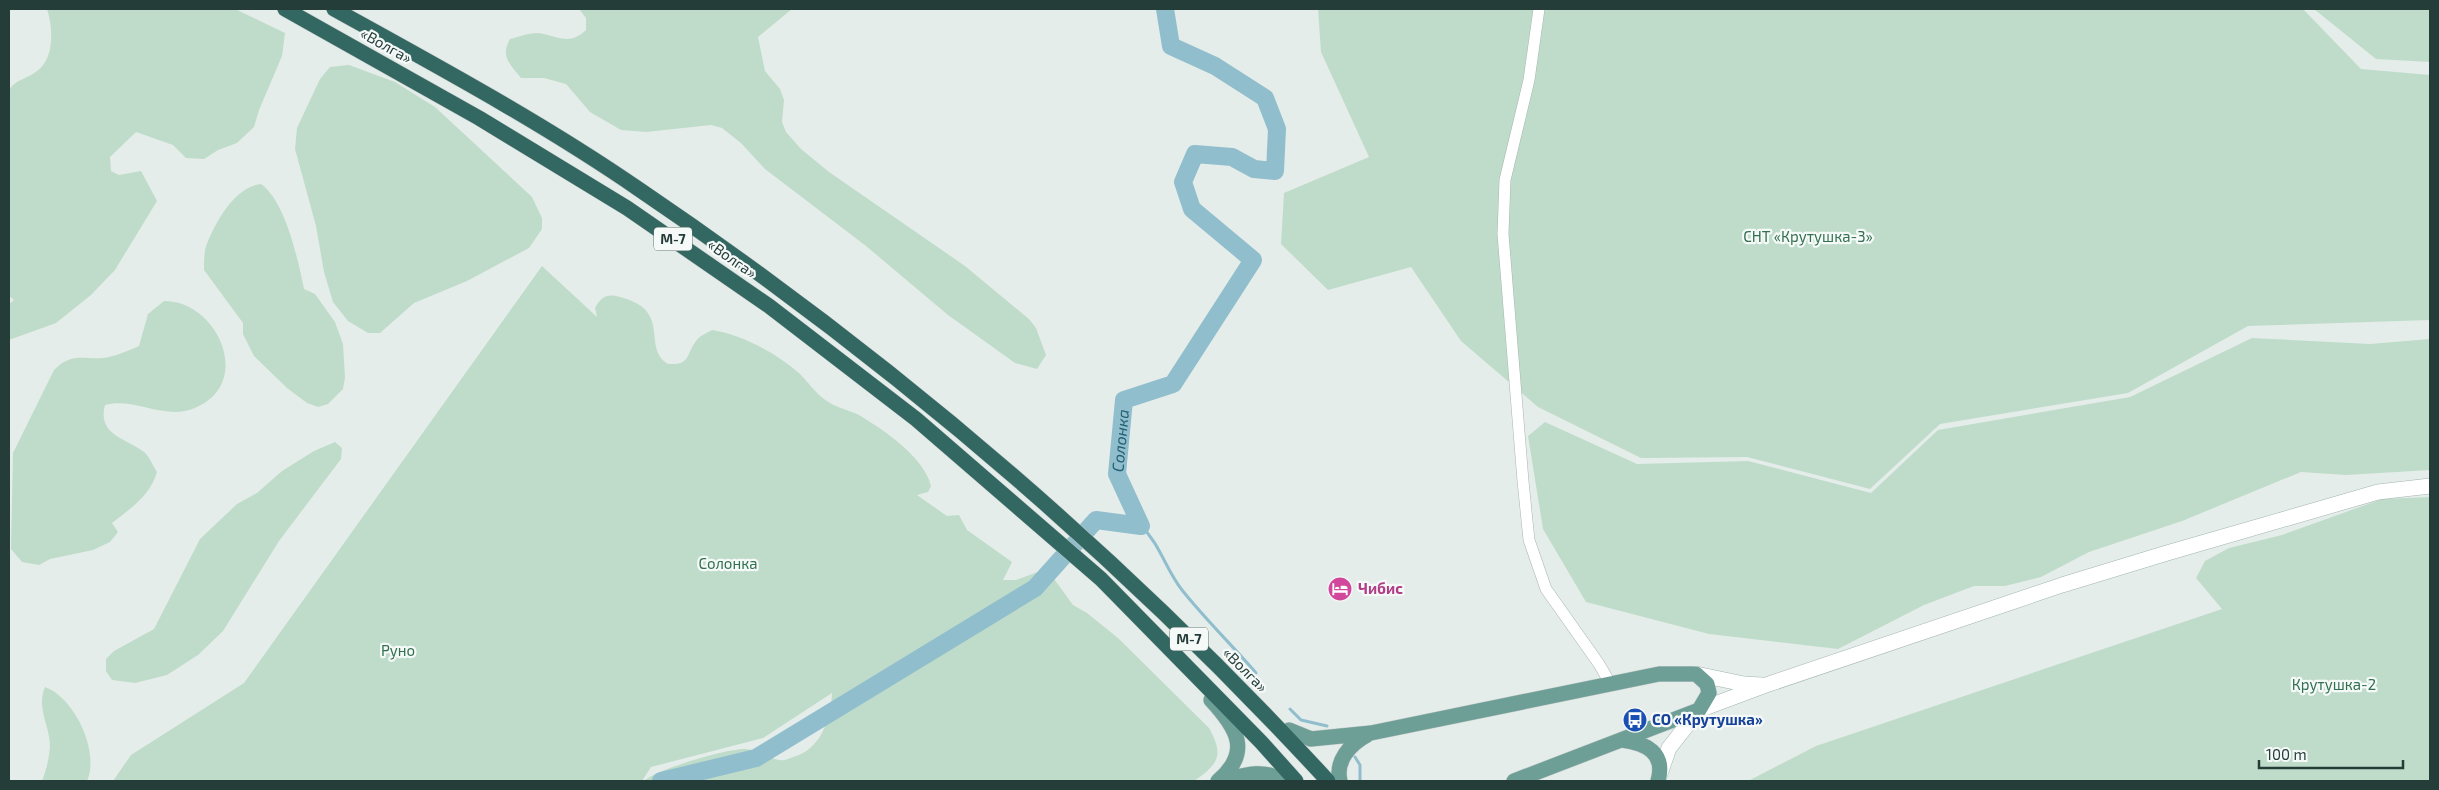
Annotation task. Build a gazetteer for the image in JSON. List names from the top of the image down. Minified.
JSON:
{"streets":{"highway":["«Волга»","М-7"]},"crossings":[["«Волга»","М-7"]],"water":["Солонка"],"parks":["СНТ «Крутушка-3»","Солонка","Руно","Крутушка-2"],"places":{"hotel":["Чибис"],"bus stop":["СО «Крутушка»"]},"scale_bar":"100 m"}
